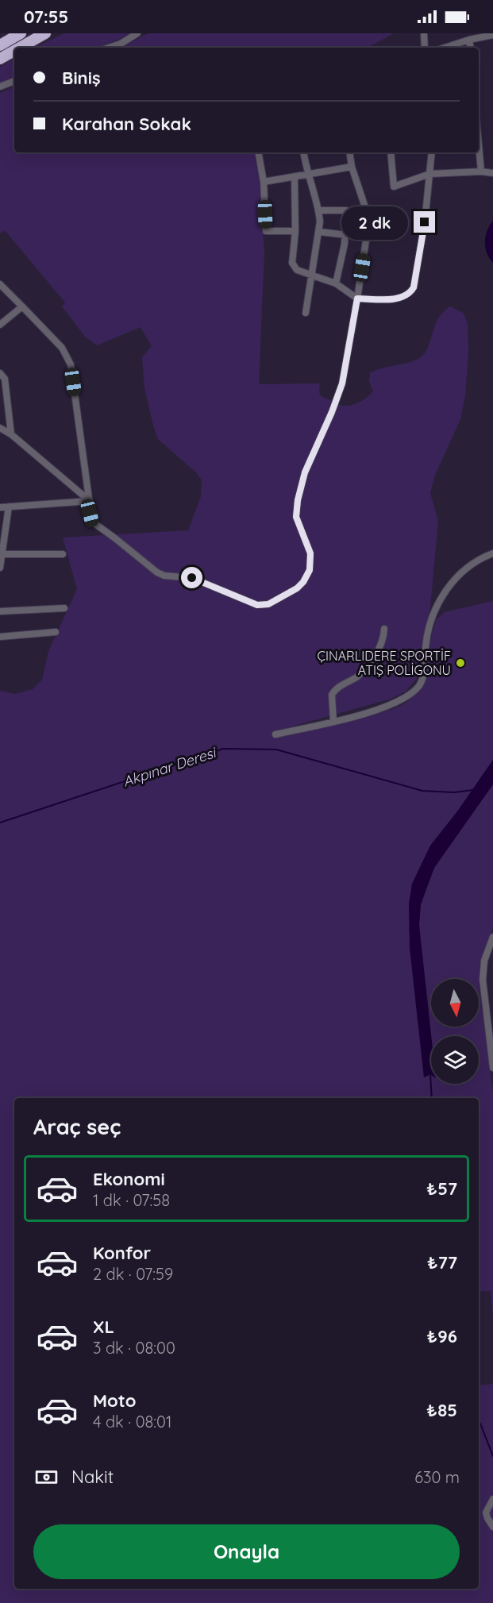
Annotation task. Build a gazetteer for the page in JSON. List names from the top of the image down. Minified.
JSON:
{"water":["Akpınar Deresi"],"places":["ÇINARLIDERE SPORTİF ATIŞ POLİGONU"],"north":"bottom","page":{"status":"07:55","banner":["Biniş","Karahan Sokak"],"bubble":"2 dk","heading":"Araç seç","list":[{"name":"Ekonomi","note":"1 dk · 07:58","value":"₺57"},{"name":"Konfor","note":"2 dk · 07:59","value":"₺77"},{"name":"XL","note":"3 dk · 08:00","value":"₺96"},{"name":"Moto","note":"4 dk · 08:01","value":"₺85"}],"pay":["Nakit","630 m"],"buttons":"Onayla"}}
